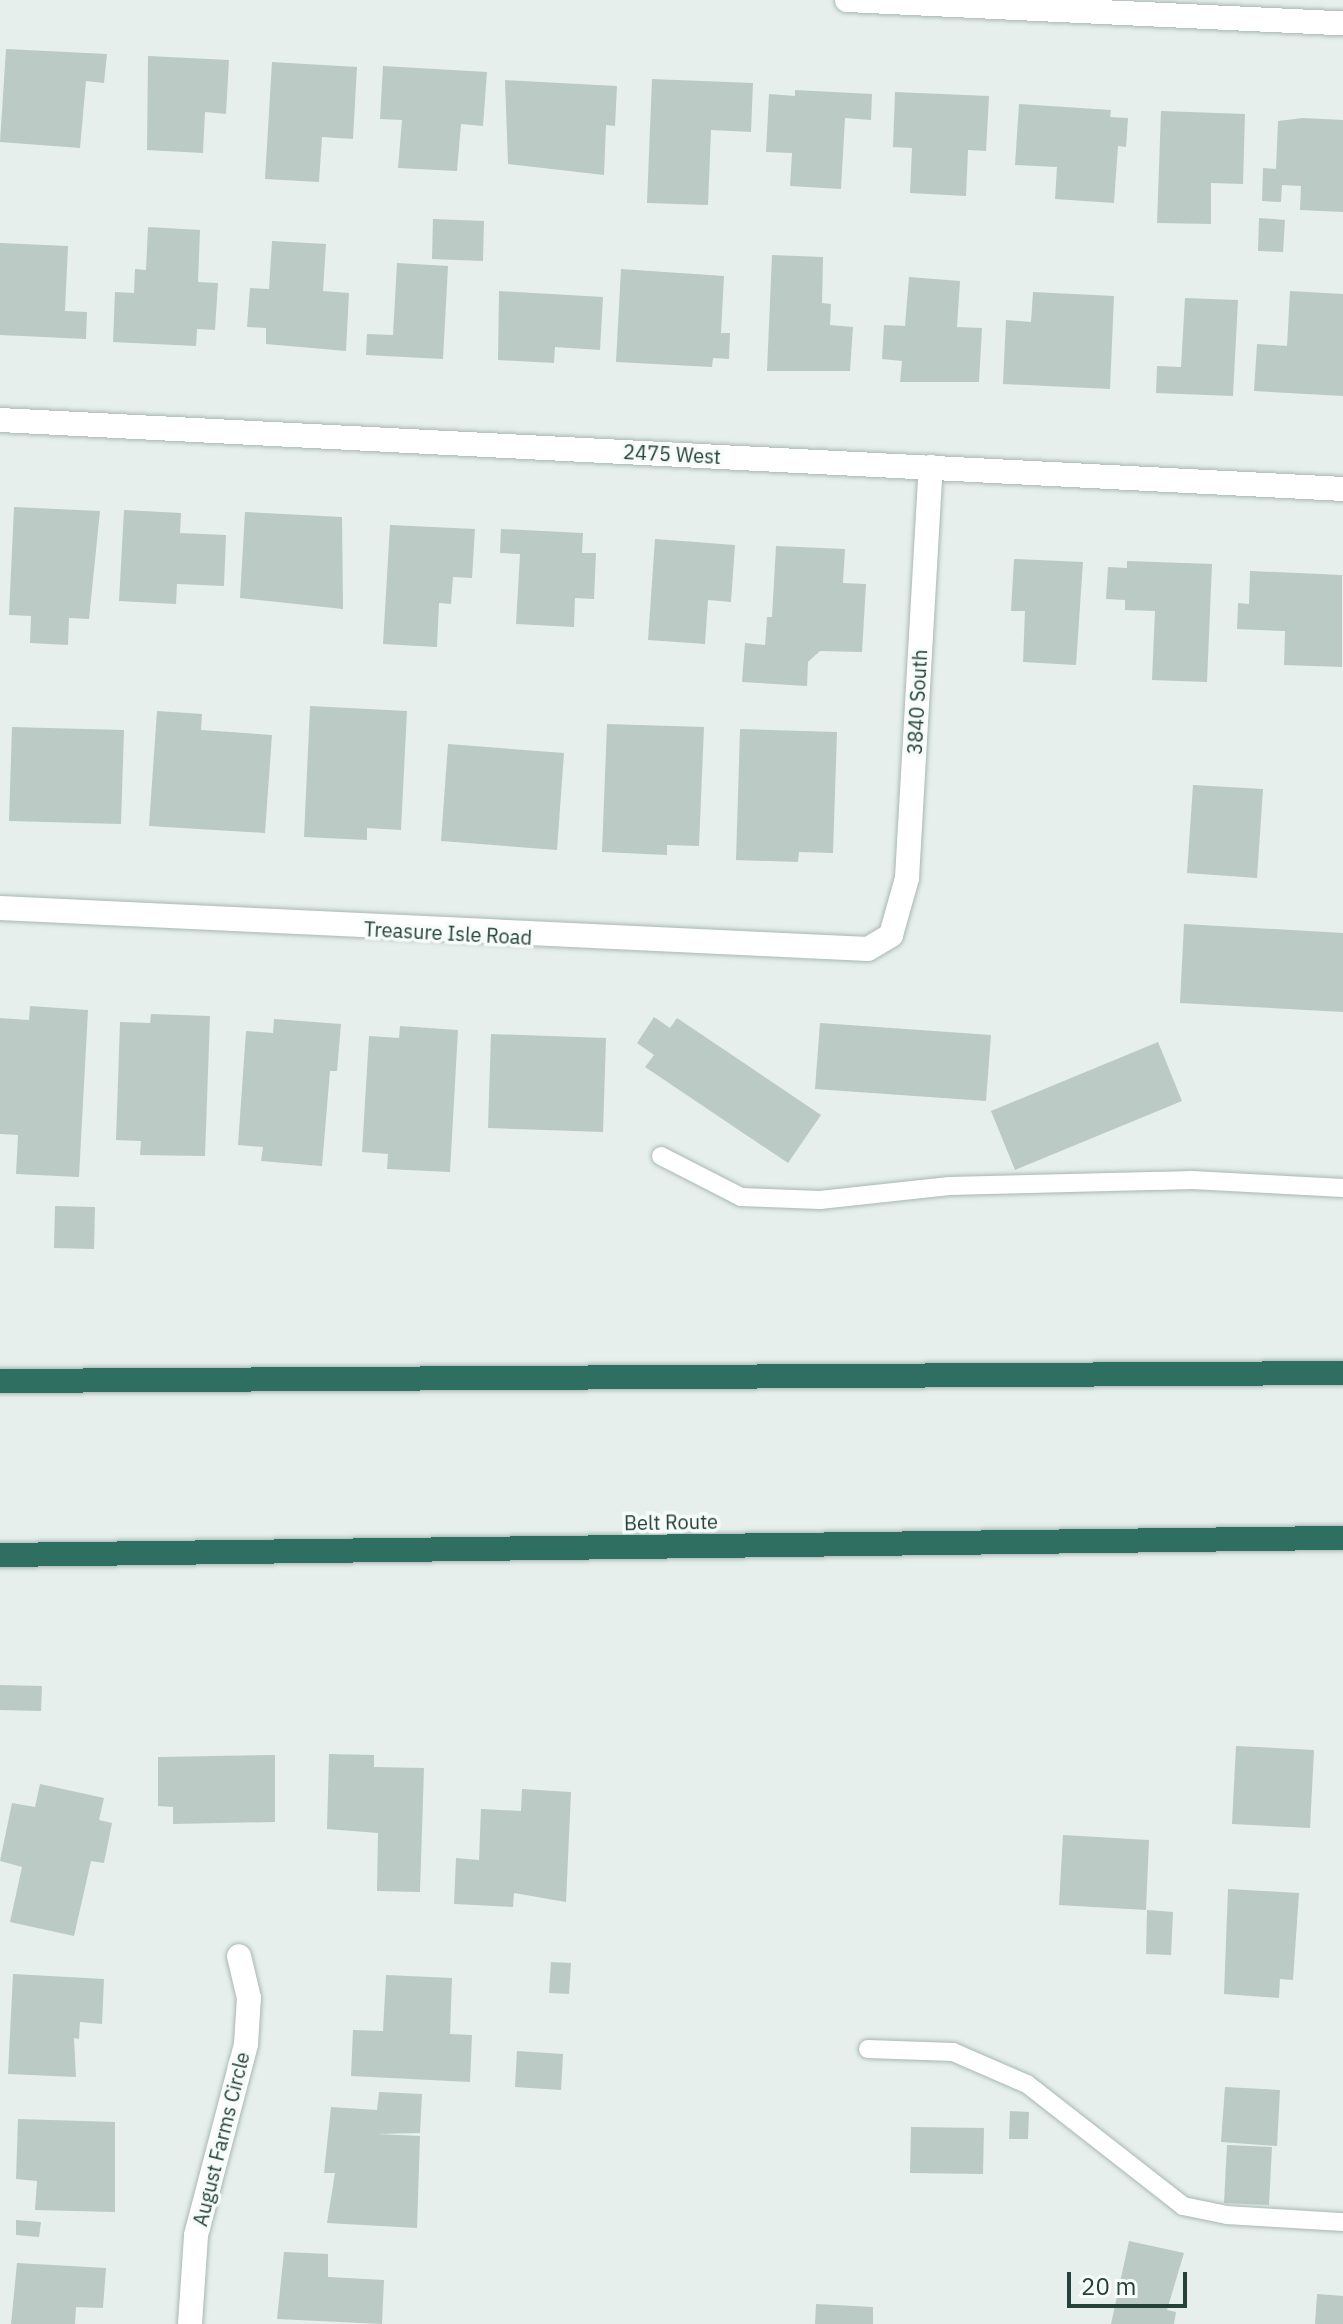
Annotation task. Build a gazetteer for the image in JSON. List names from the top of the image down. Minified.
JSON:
{"streets":{"highway":["Belt Route"],"street":["2475 West","3840 South","Treasure Isle Road","August Farms Circle"]},"crossings":[["2475 West","3840 South"],["3840 South","Treasure Isle Road"]],"scale_bar":"20 m"}
